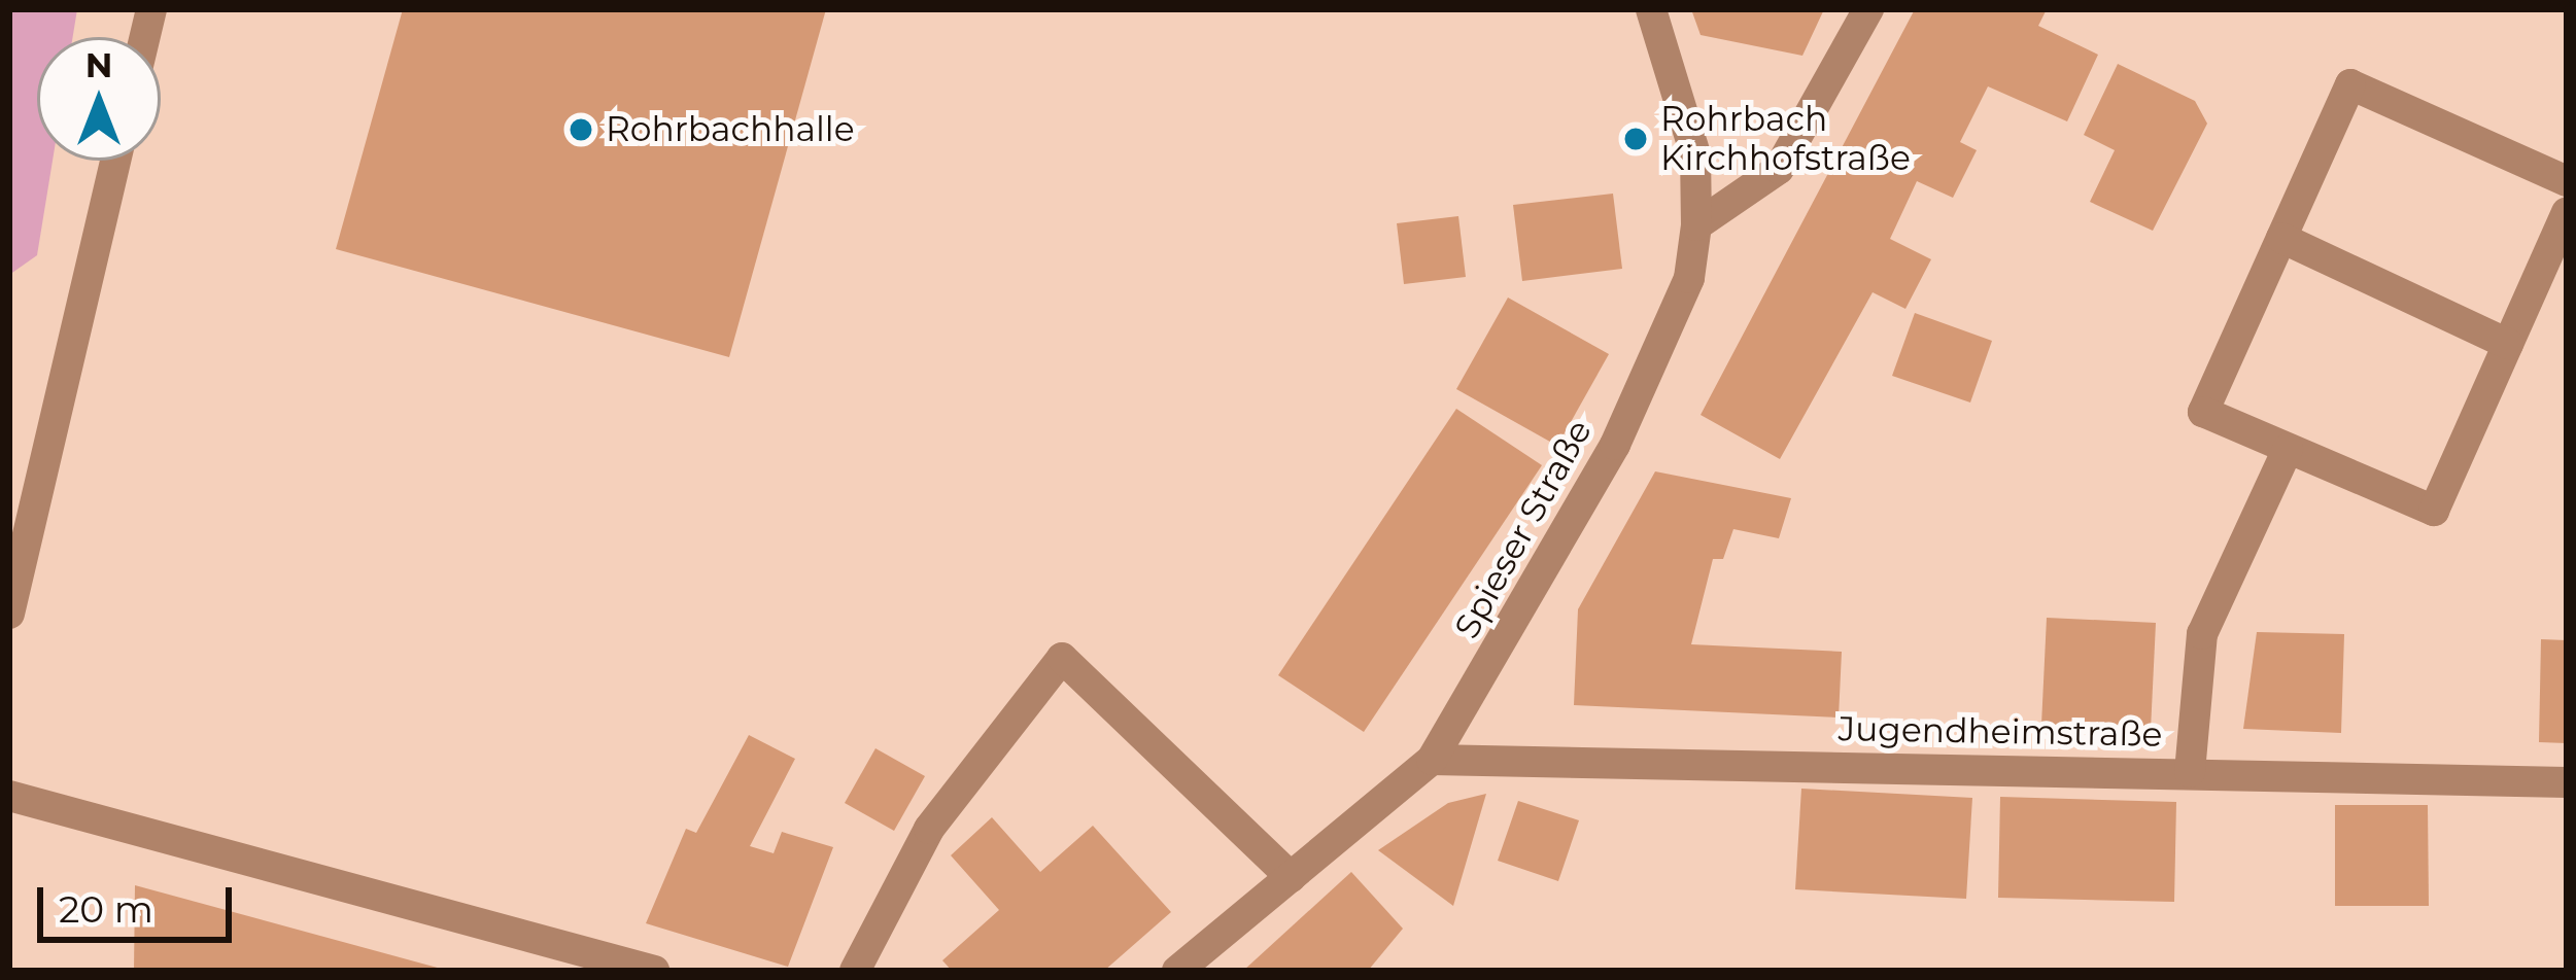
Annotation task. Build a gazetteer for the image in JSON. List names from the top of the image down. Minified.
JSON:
{"streets":{"street":["Spieser Straße","Jugendheimstraße"]},"crossings":[["Spieser Straße","Jugendheimstraße"]],"places":["Rohrbachhalle","Rohrbach Kirchhofstraße"],"scale_bar":"20 m","north":"top"}
